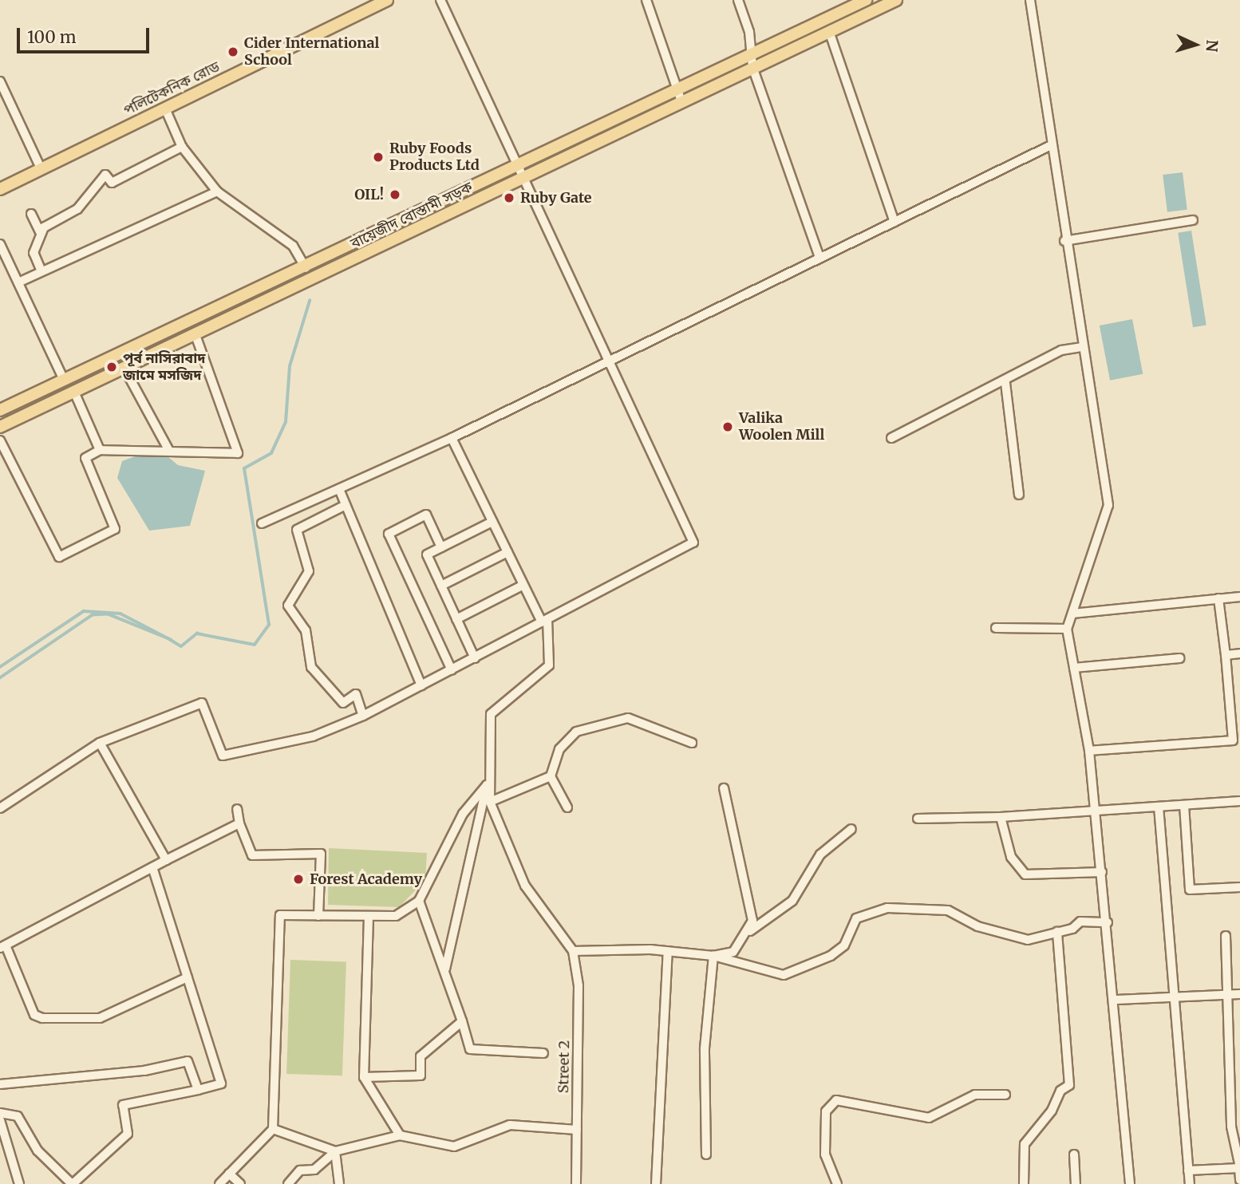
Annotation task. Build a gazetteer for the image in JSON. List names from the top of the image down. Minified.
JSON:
{"streets":{"main road":["পলিটেকনিক রোড","বায়েজীদ বোস্তামী সড়ক"],"street":["Street 2"]},"places":["Cider International School","Ruby Foods Products Ltd","OIL!","Ruby Gate","পূর্ব নাসিরাবাদ জামে মসজিদ","Valika Woolen Mill","Forest Academy"],"scale_bar":"100 m","north":"right"}
